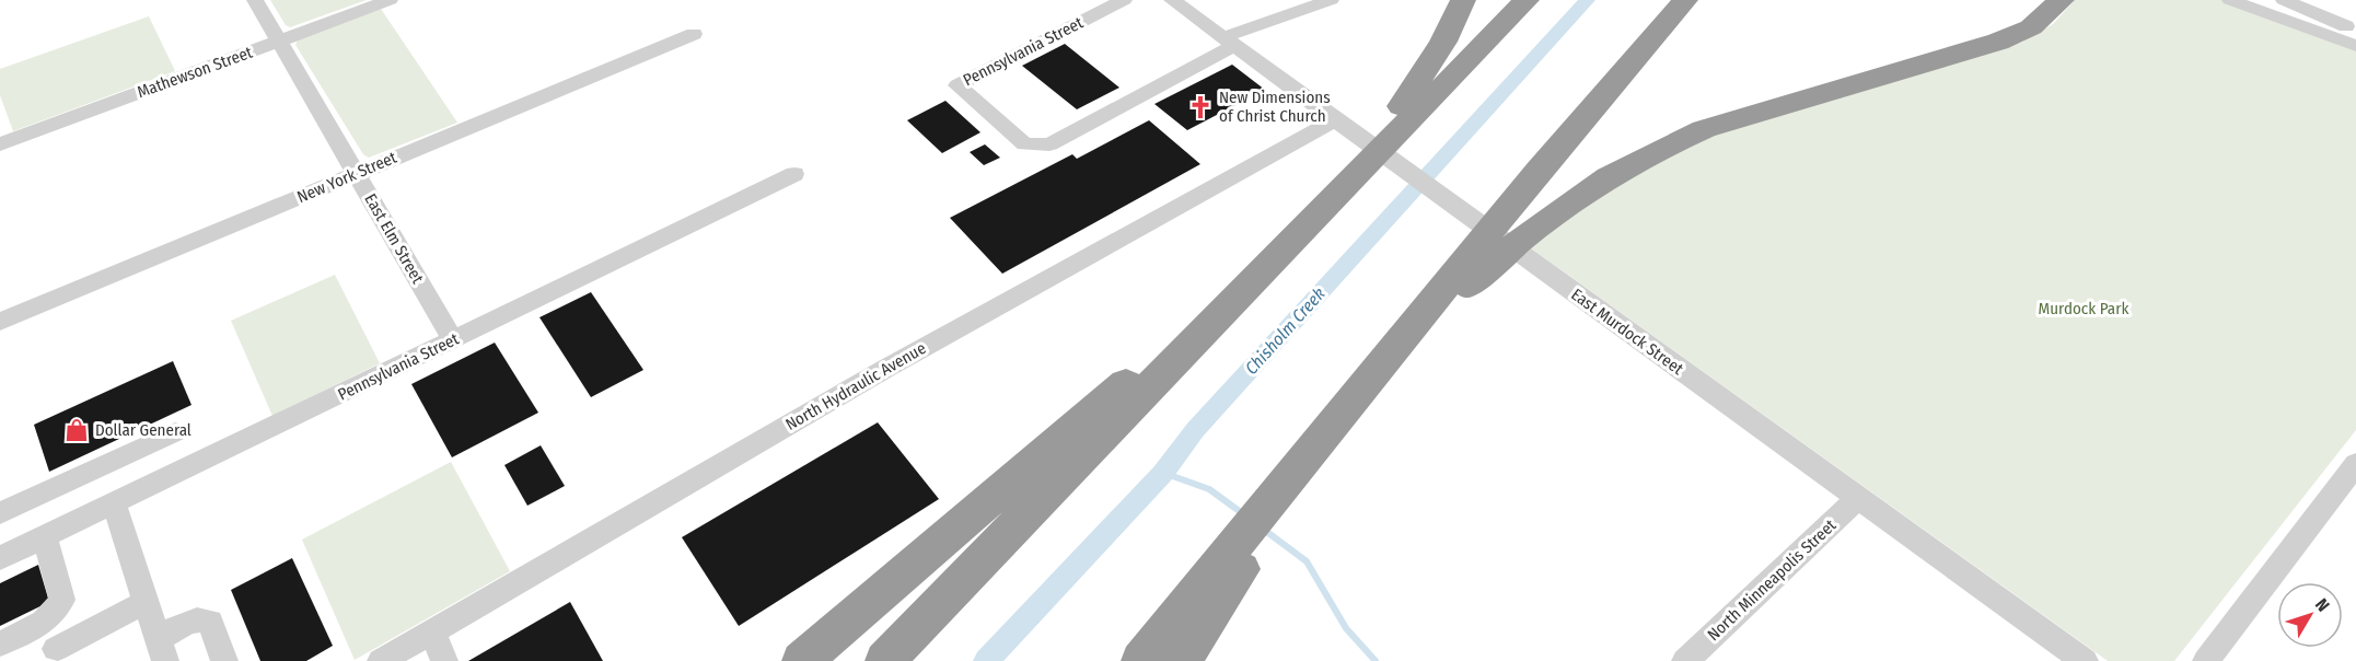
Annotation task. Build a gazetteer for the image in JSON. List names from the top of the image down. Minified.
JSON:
{"streets":{"street":["Pennsylvania Street","Mathewson Street","New York Street","East Elm Street","East Murdock Street","North Hydraulic Avenue","North Minneapolis Street"]},"crossings":[["Pennsylvania Street","East Elm Street"],["Pennsylvania Street","East Murdock Street"],["Mathewson Street","East Elm Street"],["New York Street","East Elm Street"],["East Murdock Street","North Hydraulic Avenue"],["East Murdock Street","North Minneapolis Street"]],"water":["Chisholm Creek"],"parks":["Murdock Park"],"places":{"church":["New Dimensions of Christ Church"],"shop":["Dollar General"]},"north":"top right"}
